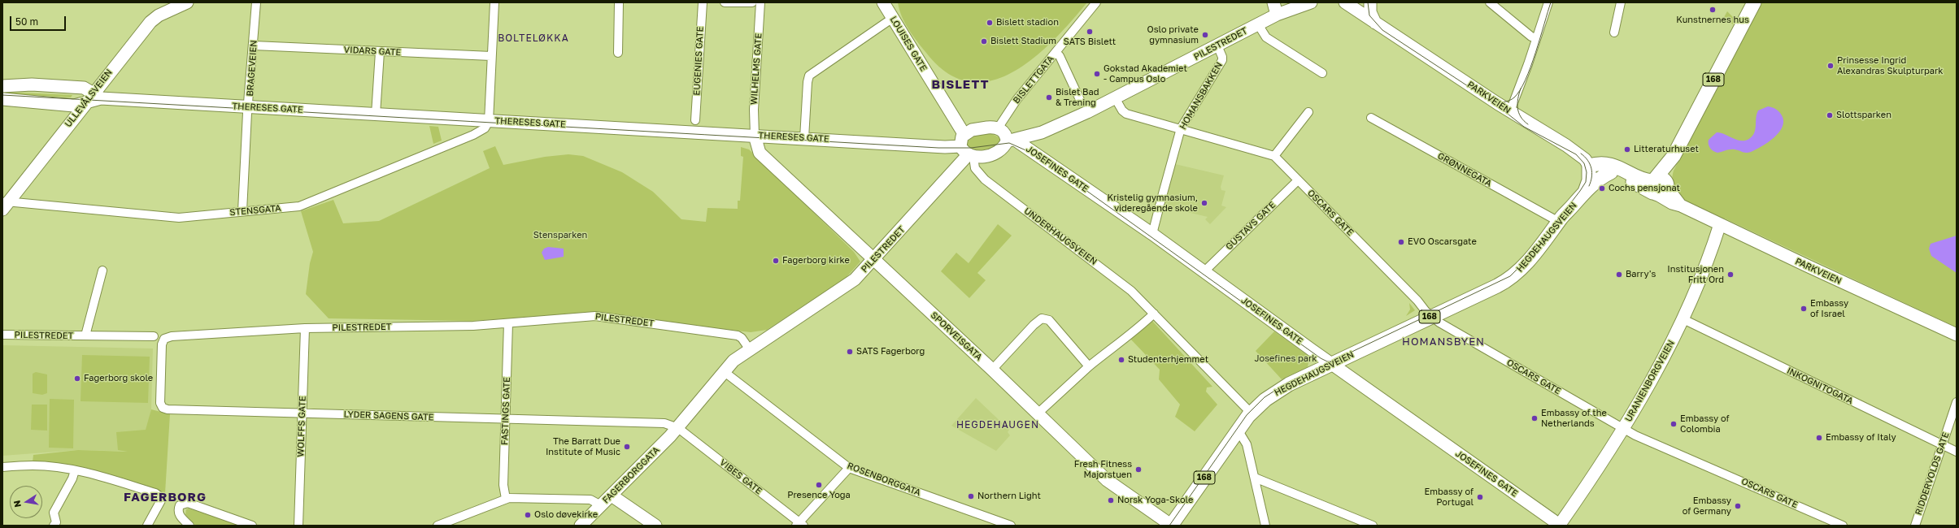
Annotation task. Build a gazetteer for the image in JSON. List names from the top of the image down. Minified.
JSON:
{"streets":{"main road":["168","PARKVEIEN","HEGDEHAUGSVEIEN"],"street":["LOUISES GATE","PILESTREDET","VIDARS GATE","EUGENIES GATE","BRAGEVEIEN","WILHELMS GATE","BISLETTGATA","HOMANSBAKKEN","ULLEVÅLSVEIEN","THERESES GATE","JOSEFINES GATE","GRØNNEGATA","STENSGATA","OSCARS GATE","GUSTAVS GATE","UNDERHAUGSVEIEN","SPORVEISGATA","URANIENBORGVEIEN","INKOGNITOGATA","FASTINGS GATE","LYDER SAGENS GATE","WOLFFS GATE","RIDDERVOLDS GATE","FAGERBORGGATA","VIBES GATE","ROSENBORGGATA"]},"crossings":[["LOUISES GATE","PILESTREDET"],["PILESTREDET","HOMANSBAKKEN"],["PILESTREDET","THERESES GATE"],["PILESTREDET","JOSEFINES GATE"],["PILESTREDET","OSCARS GATE"],["PILESTREDET","UNDERHAUGSVEIEN"],["PILESTREDET","SPORVEISGATA"],["PILESTREDET","FASTINGS GATE"],["PILESTREDET","LYDER SAGENS GATE"],["PILESTREDET","WOLFFS GATE"],["PILESTREDET","FAGERBORGGATA"],["VIDARS GATE","BRAGEVEIEN"],["BRAGEVEIEN","THERESES GATE"],["BRAGEVEIEN","STENSGATA"],["WILHELMS GATE","THERESES GATE"],["WILHELMS GATE","SPORVEISGATA"],["168","PARKVEIEN"],["168","UNDERHAUGSVEIEN"],["168","HEGDEHAUGSVEIEN"],["168","SPORVEISGATA"],["HOMANSBAKKEN","JOSEFINES GATE"],["HOMANSBAKKEN","OSCARS GATE"],["PARKVEIEN","HEGDEHAUGSVEIEN"],["PARKVEIEN","URANIENBORGVEIEN"],["ULLEVÅLSVEIEN","THERESES GATE"],["ULLEVÅLSVEIEN","STENSGATA"],["THERESES GATE","JOSEFINES GATE"],["THERESES GATE","STENSGATA"],["THERESES GATE","UNDERHAUGSVEIEN"],["THERESES GATE","SPORVEISGATA"],["JOSEFINES GATE","GUSTAVS GATE"],["JOSEFINES GATE","HEGDEHAUGSVEIEN"],["JOSEFINES GATE","URANIENBORGVEIEN"],["GRØNNEGATA","HEGDEHAUGSVEIEN"],["OSCARS GATE","GUSTAVS GATE"],["OSCARS GATE","HEGDEHAUGSVEIEN"],["OSCARS GATE","URANIENBORGVEIEN"],["UNDERHAUGSVEIEN","HEGDEHAUGSVEIEN"],["URANIENBORGVEIEN","INKOGNITOGATA"],["INKOGNITOGATA","RIDDERVOLDS GATE"],["FASTINGS GATE","LYDER SAGENS GATE"],["FASTINGS GATE","FAGERBORGGATA"],["LYDER SAGENS GATE","WOLFFS GATE"],["LYDER SAGENS GATE","FAGERBORGGATA"],["LYDER SAGENS GATE","VIBES GATE"],["FAGERBORGGATA","VIBES GATE"],["FAGERBORGGATA","ROSENBORGGATA"]],"districts":["BOLTELØKKA","BISLETT","HOMANSBYEN","HEGDEHAUGEN","FAGERBORG"],"parks":["Stensparken","Josefines park"],"places":["Kunstnernes hus","Bislett stadion","SATS Bislett","Oslo private gymnasium","Bislett Stadium","Prinsesse Ingrid Alexandras Skulpturpark","Gokstad Akademiet - Campus Oslo","Bislet Bad & Trening","Slottsparken","Litteraturhuset","Cochs pensjonat","Kristelig gymnasium, videregående skole","EVO Oscarsgate","Fagerborg kirke","Barry's","Institusjonen Fritt Ord","Embassy of Israel","SATS Fagerborg","Studenterhjemmet","Fagerborg skole","Embassy of the Netherlands","Embassy of Colombia","Embassy of Italy","The Barratt Due Institute of Music","Fresh Fitness Majorstuen","Presence Yoga","Northern Light","Embassy of Portugal","Norsk Yoga-Skole","Embassy of Germany","Oslo døvekirke"],"scale_bar":"50 m","north":"left"}
